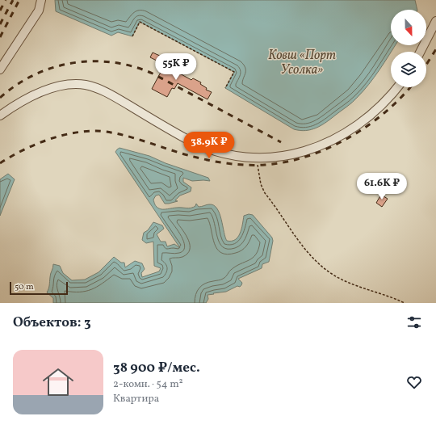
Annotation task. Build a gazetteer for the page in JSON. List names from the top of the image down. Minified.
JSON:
{"water":["Ковш «Порт Усолка»"],"scale_bar":"50 m","north":"bottom","page":{"price":["55K ₽","38.9K ₽","61.6K ₽"],"scale":"50 m","heading":"Объектов: 3","list":[{"name":"38 900 ₽/мес.","note":"2-комн. · 54 m² · Квартира"}]}}
